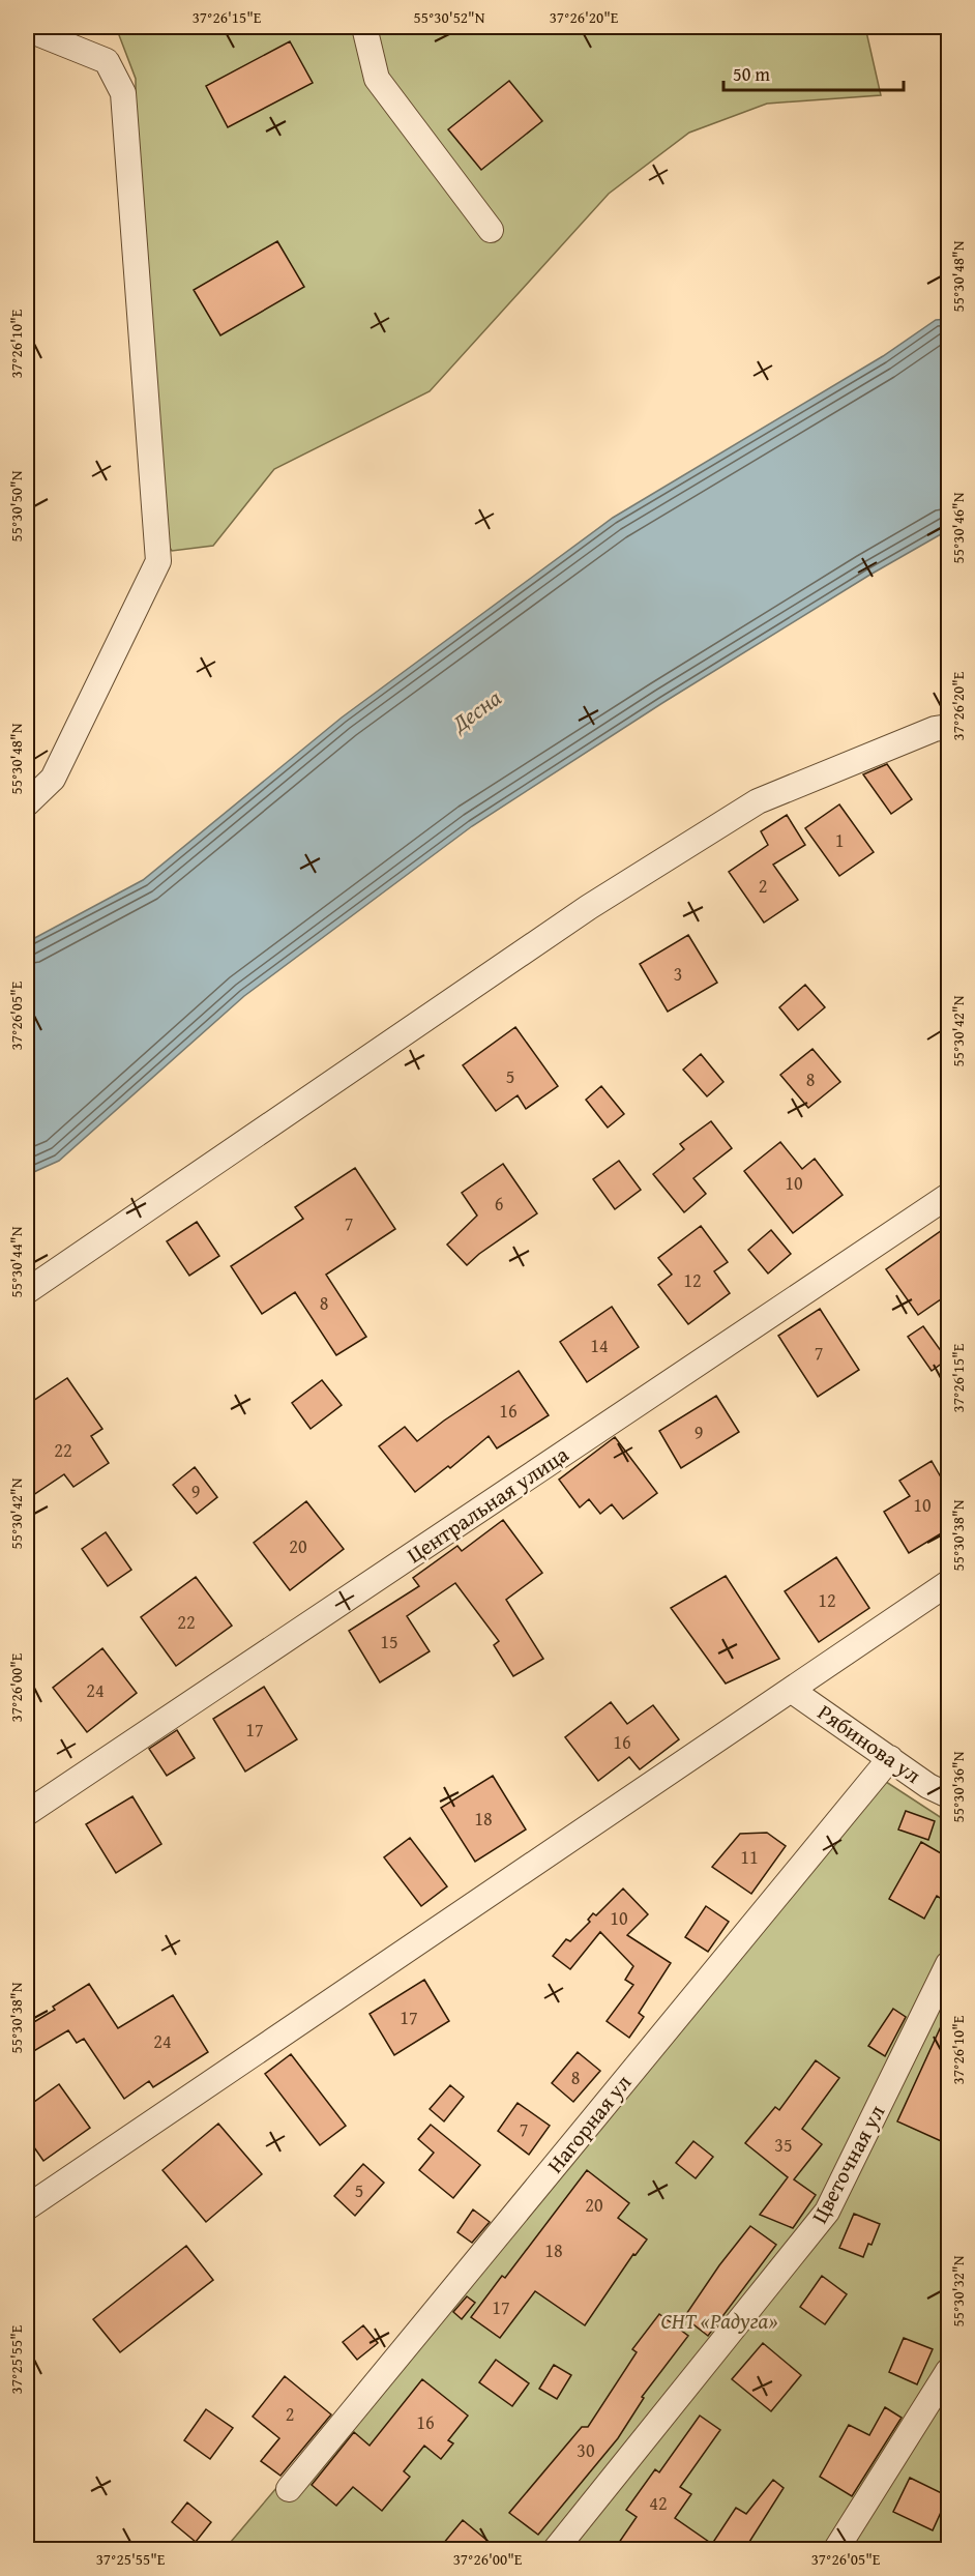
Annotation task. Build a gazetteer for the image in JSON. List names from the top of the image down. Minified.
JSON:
{"streets":{"street":["Центральная улица","Рябинова ул","Нагорная ул","Цветочная ул"]},"crossings":[["Рябинова ул","Нагорная ул"]],"water":["Десна"],"parks":["СНТ «Радуга»"],"house_numbers":["1","2","3","5","8","10","6","7","12","8","14","7","16","9","22","9","10","20","12","22","15","24","17","16","18","11","10","17","24","8","7","35","5","20","18","17","2","16","30","42"],"scale_bar":"50 m","coordinates":["37°26'15\"E","55°30'52\"N","37°26'20\"E","55°30'48\"N","37°26'10\"E","55°30'50\"N","55°30'46\"N","37°26'05\"E","55°30'42\"N","55°30'44\"N","55°30'38\"N","37°26'00\"E","55°30'36\"N","55°30'32\"N","37°25'55\"E"]}
